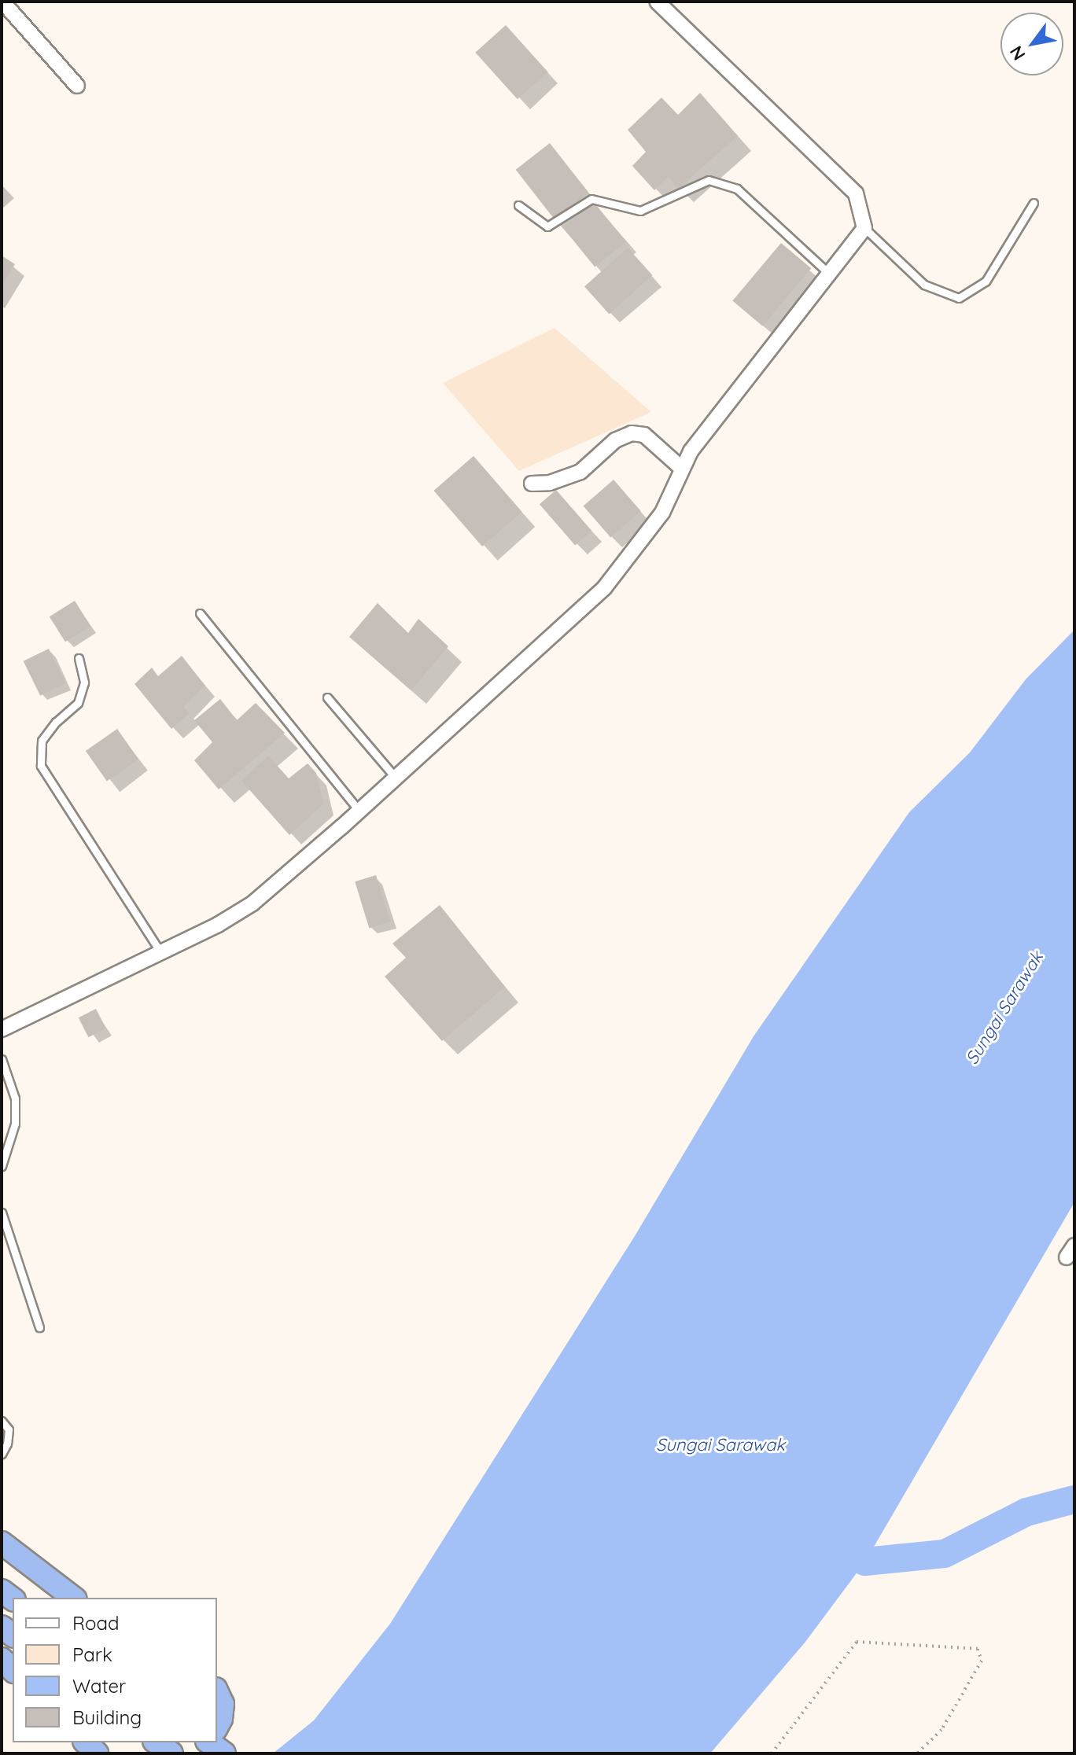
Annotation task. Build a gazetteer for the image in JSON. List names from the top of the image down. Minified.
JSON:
{"water":["Sungai Sarawak"],"legend":["Road","Park","Water","Building"],"north":"bottom left"}
